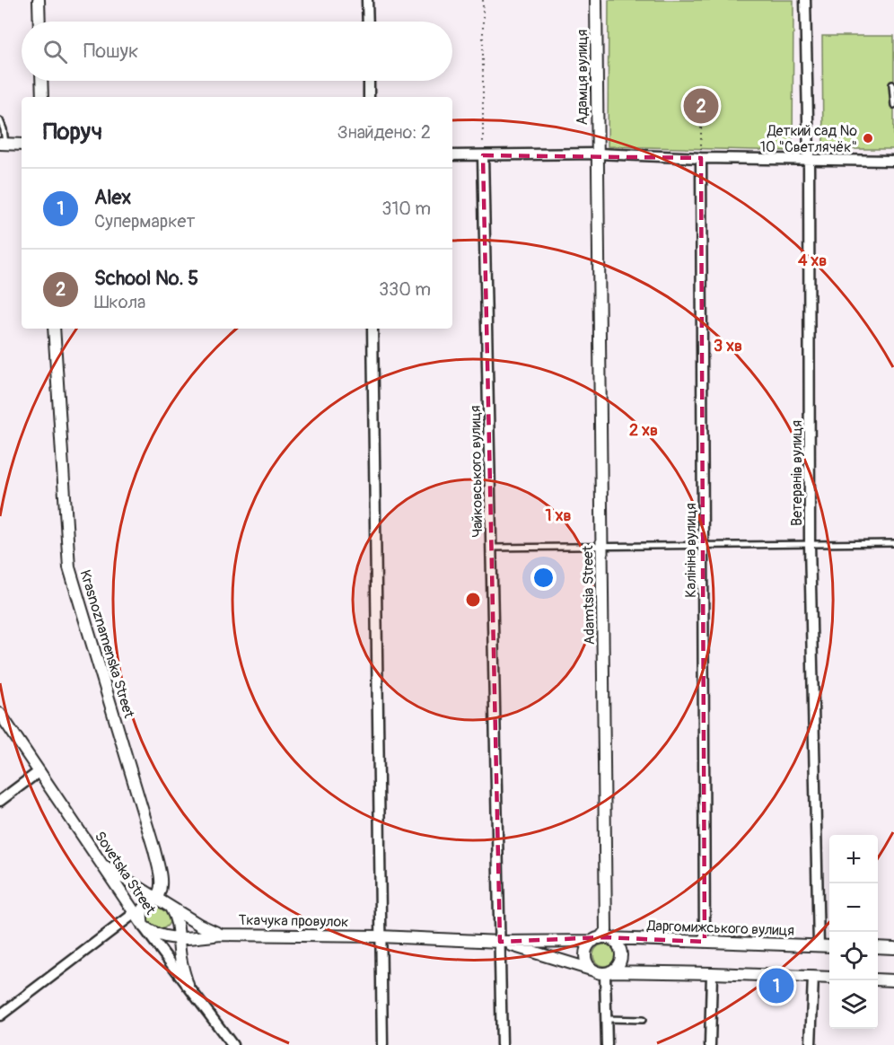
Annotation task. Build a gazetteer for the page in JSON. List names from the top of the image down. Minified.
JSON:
{"streets":{"street":["Адамця вулиця","Чайковського вулиця","Ветеранів вулиця","Калініна вулиця","Adamtsia Street","Krasnoznamenska Street","Sovetska Street","Ткачука провулок","Даргомижського вулиця"]},"crossings":[["Адамця вулиця","Adamtsia Street"],["Чайковського вулиця","Ткачука провулок"],["Чайковського вулиця","Даргомижського вулиця"],["Ветеранів вулиця","Даргомижського вулиця"],["Калініна вулиця","Даргомижського вулиця"],["Adamtsia Street","Даргомижського вулиця"],["Krasnoznamenska Street","Ткачука провулок"],["Sovetska Street","Ткачука провулок"],["Ткачука провулок","Даргомижського вулиця"]],"places":["Деткий сад № 10 \"Светлячёк\""],"page":{"search":"Пошук","pins":["2","1"],"heading":["Поруч","Знайдено: 2"],"list":[{"mark":"1","name":"Alex","note":"Супермаркет","value":"310 m"},{"mark":"2","name":"School No. 5","note":"Школа","value":"330 m"}],"map_buttons":["+","−"]},"rings":["4 хв","3 хв","2 хв","1 хв"]}
